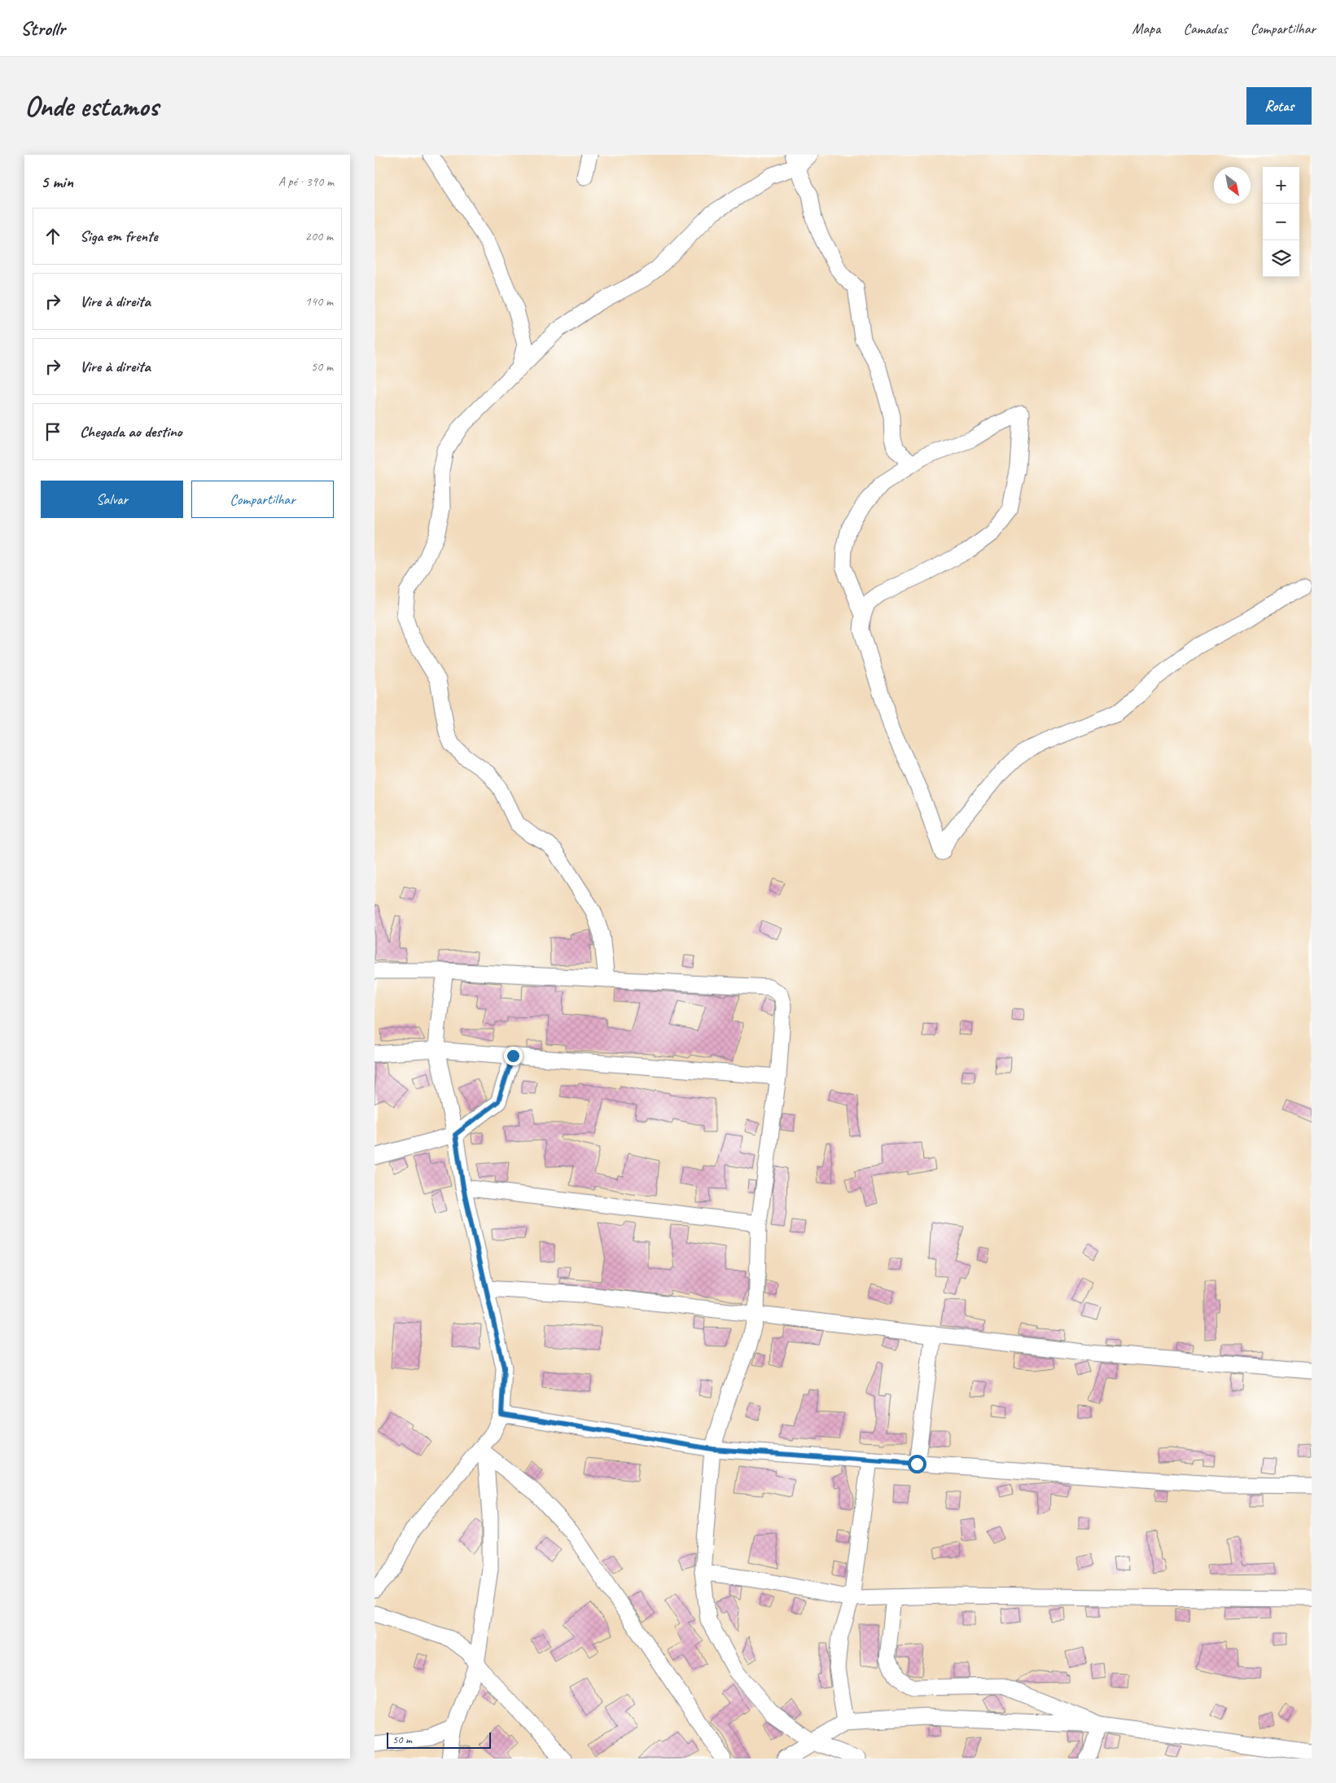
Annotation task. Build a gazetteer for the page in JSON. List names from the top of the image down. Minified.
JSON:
{"scale_bar":"50 m","north":"bottom right","page":{"header":"Strollr","nav":["Mapa","Camadas","Compartilhar"],"buttons":["Rotas",["Salvar","Compartilhar"]],"title":"Onde estamos","heading":["5 min","A pé · 390 m"],"map_buttons":["+","−"],"list":[["Siga em frente","200 m"],["Vire à direita","140 m"],["Vire à direita","50 m"],"Chegada ao destino"],"scale":"50 m"}}
